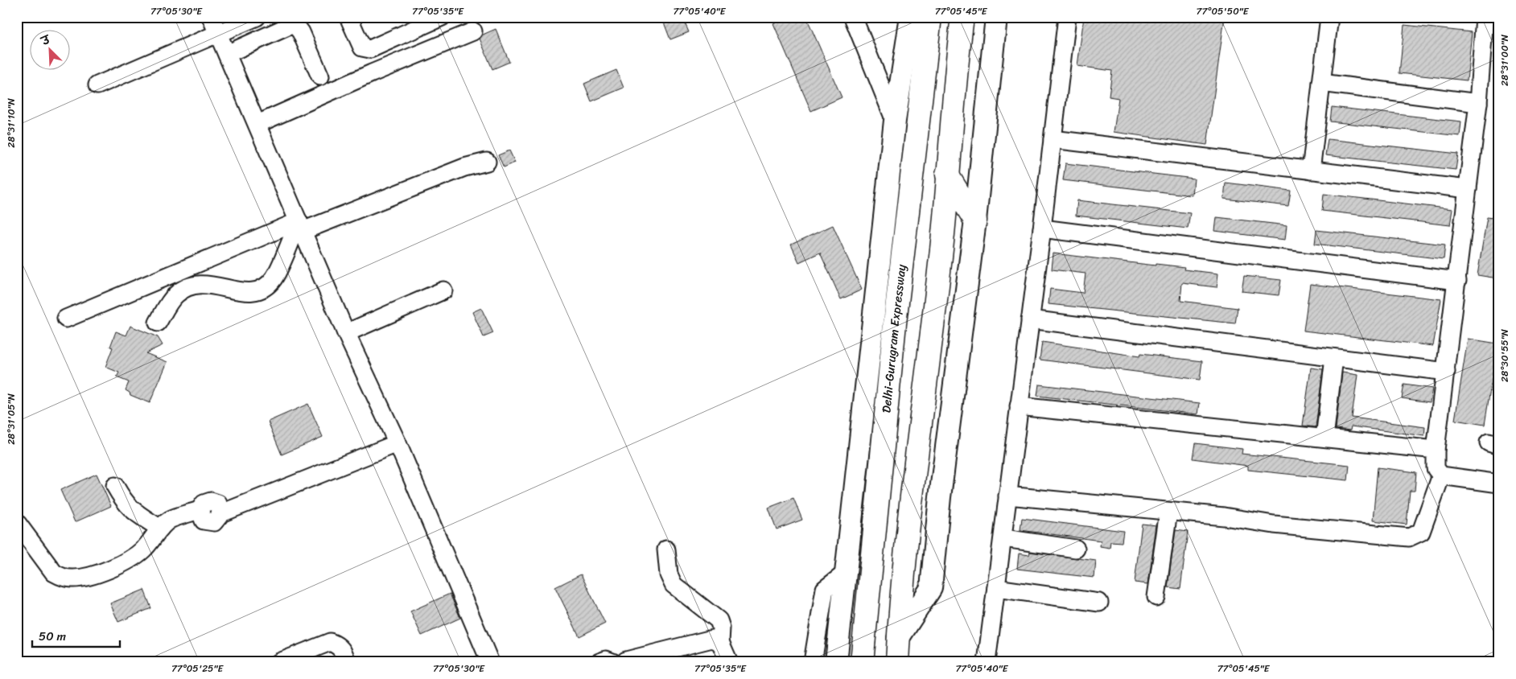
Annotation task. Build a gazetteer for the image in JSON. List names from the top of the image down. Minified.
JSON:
{"streets":{"highway":["Delhi-Gurugram Expressway"]},"scale_bar":"50 m","north":"top left","coordinates":["77°05'30\"E","77°05'35\"E","77°05'40\"E","77°05'45\"E","77°05'50\"E","28°31'00\"N","28°31'10\"N","28°30'55\"N","28°31'05\"N","77°05'25\"E"]}
